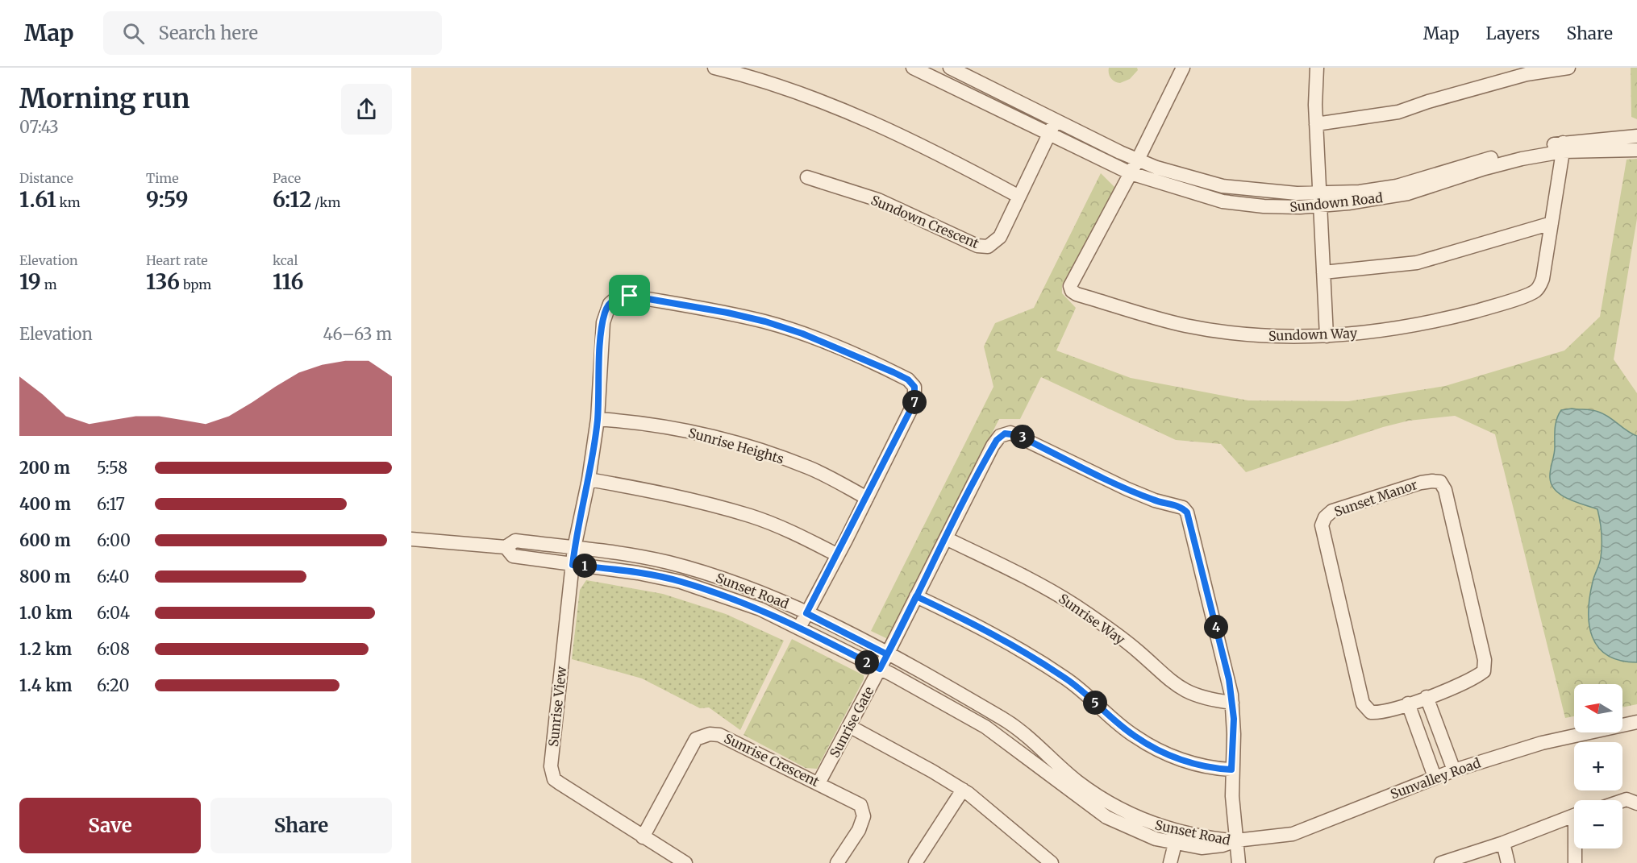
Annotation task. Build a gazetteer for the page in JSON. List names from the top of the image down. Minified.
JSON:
{"streets":{"street":["Sundown Road","Sundown Crescent","Sundown Way","Sunrise Heights","Sunset Manor","Sunset Road","Sunrise Way","Sunrise View","Sunrise Gate","Sunrise Crescent","Sunvalley Road"]},"crossings":[["Sundown Road","Sundown Crescent"],["Sundown Road","Sundown Way"],["Sunrise Heights","Sunrise View"],["Sunset Road","Sunrise View"],["Sunset Road","Sunrise Gate"],["Sunset Road","Sunvalley Road"],["Sunrise Way","Sunrise Gate"],["Sunrise View","Sunrise Crescent"],["Sunrise Gate","Sunrise Crescent"]],"north":"left","page":{"header":"Map","search":"Search here","nav":["Map","Layers","Share"],"heading":["Morning run","07:43"],"stats":[["Distance","1.61 km"],["Time","9:59"],["Pace","6:12 /km"],["Elevation","19 m"],["Heart rate","136 bpm"],["kcal","116"]],"chart":["Elevation","46–63 m"],"pins":["7","3","1","4","2","5"],"list":[{"name":"200 m","note":"5:58"},{"name":"400 m","note":"6:17"},{"name":"600 m","note":"6:00"},{"name":"800 m","note":"6:40"},{"name":"1.0 km","note":"6:04"},{"name":"1.2 km","note":"6:08"},{"name":"1.4 km","note":"6:20"}],"map_buttons":["+","−"],"buttons":["Save","Share"]}}
